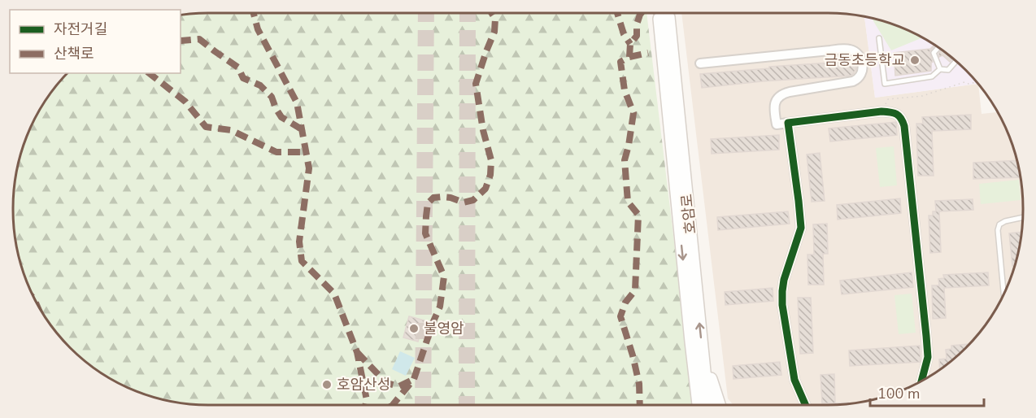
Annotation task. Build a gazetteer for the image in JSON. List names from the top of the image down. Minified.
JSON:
{"streets":{"main road":["호암로"]},"places":["금동초등학교","불영암","호암산성"],"legend":["자전거길","산책로"],"scale_bar":"100 m"}
